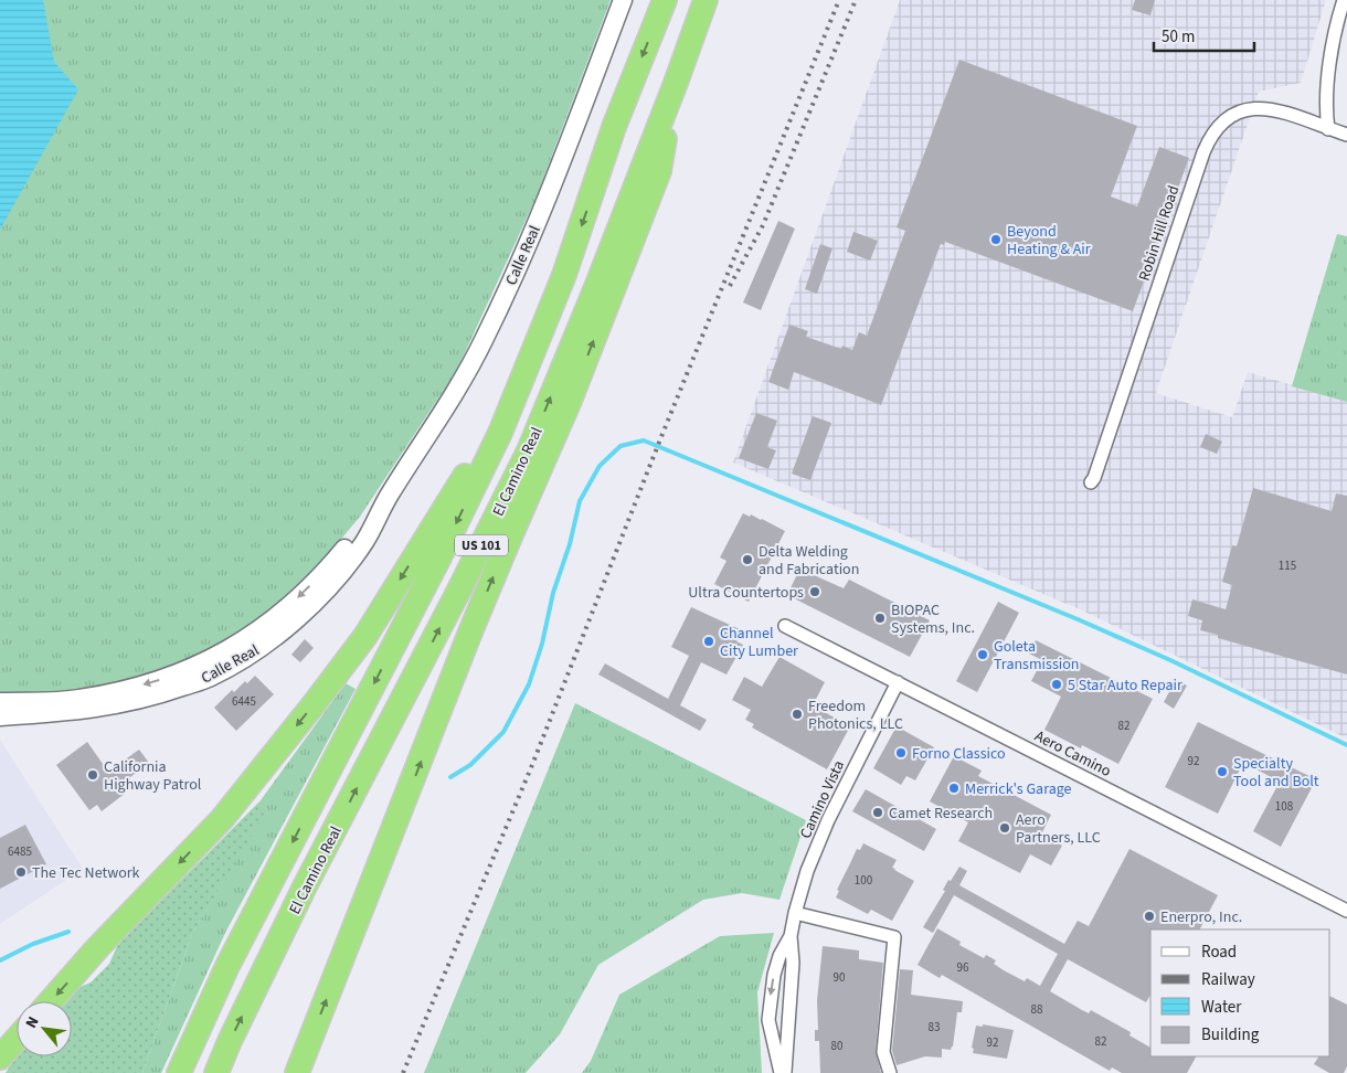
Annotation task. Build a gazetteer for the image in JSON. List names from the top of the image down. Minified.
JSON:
{"streets":{"highway":["El Camino Real","US 101"],"main road":["Calle Real"],"street":["Robin Hill Road","Aero Camino","Camino Vista"]},"crossings":[["Aero Camino","Camino Vista"]],"places":["Beyond Heating & Air","Delta Welding and Fabrication","Ultra Countertops","BIOPAC Systems, Inc.","Channel City Lumber","Goleta Transmission","5 Star Auto Repair","Freedom Photonics, LLC","Forno Classico","Specialty Tool and Bolt","California Highway Patrol","Merrick's Garage","Camet Research","Aero Partners, LLC","The Tec Network","Enerpro, Inc."],"house_numbers":["115","6445","82","92","108","6485","100","96","90","88","83","82","92","80"],"legend":["Road","Railway","Water","Building"],"scale_bar":"50 m","north":"top left"}
